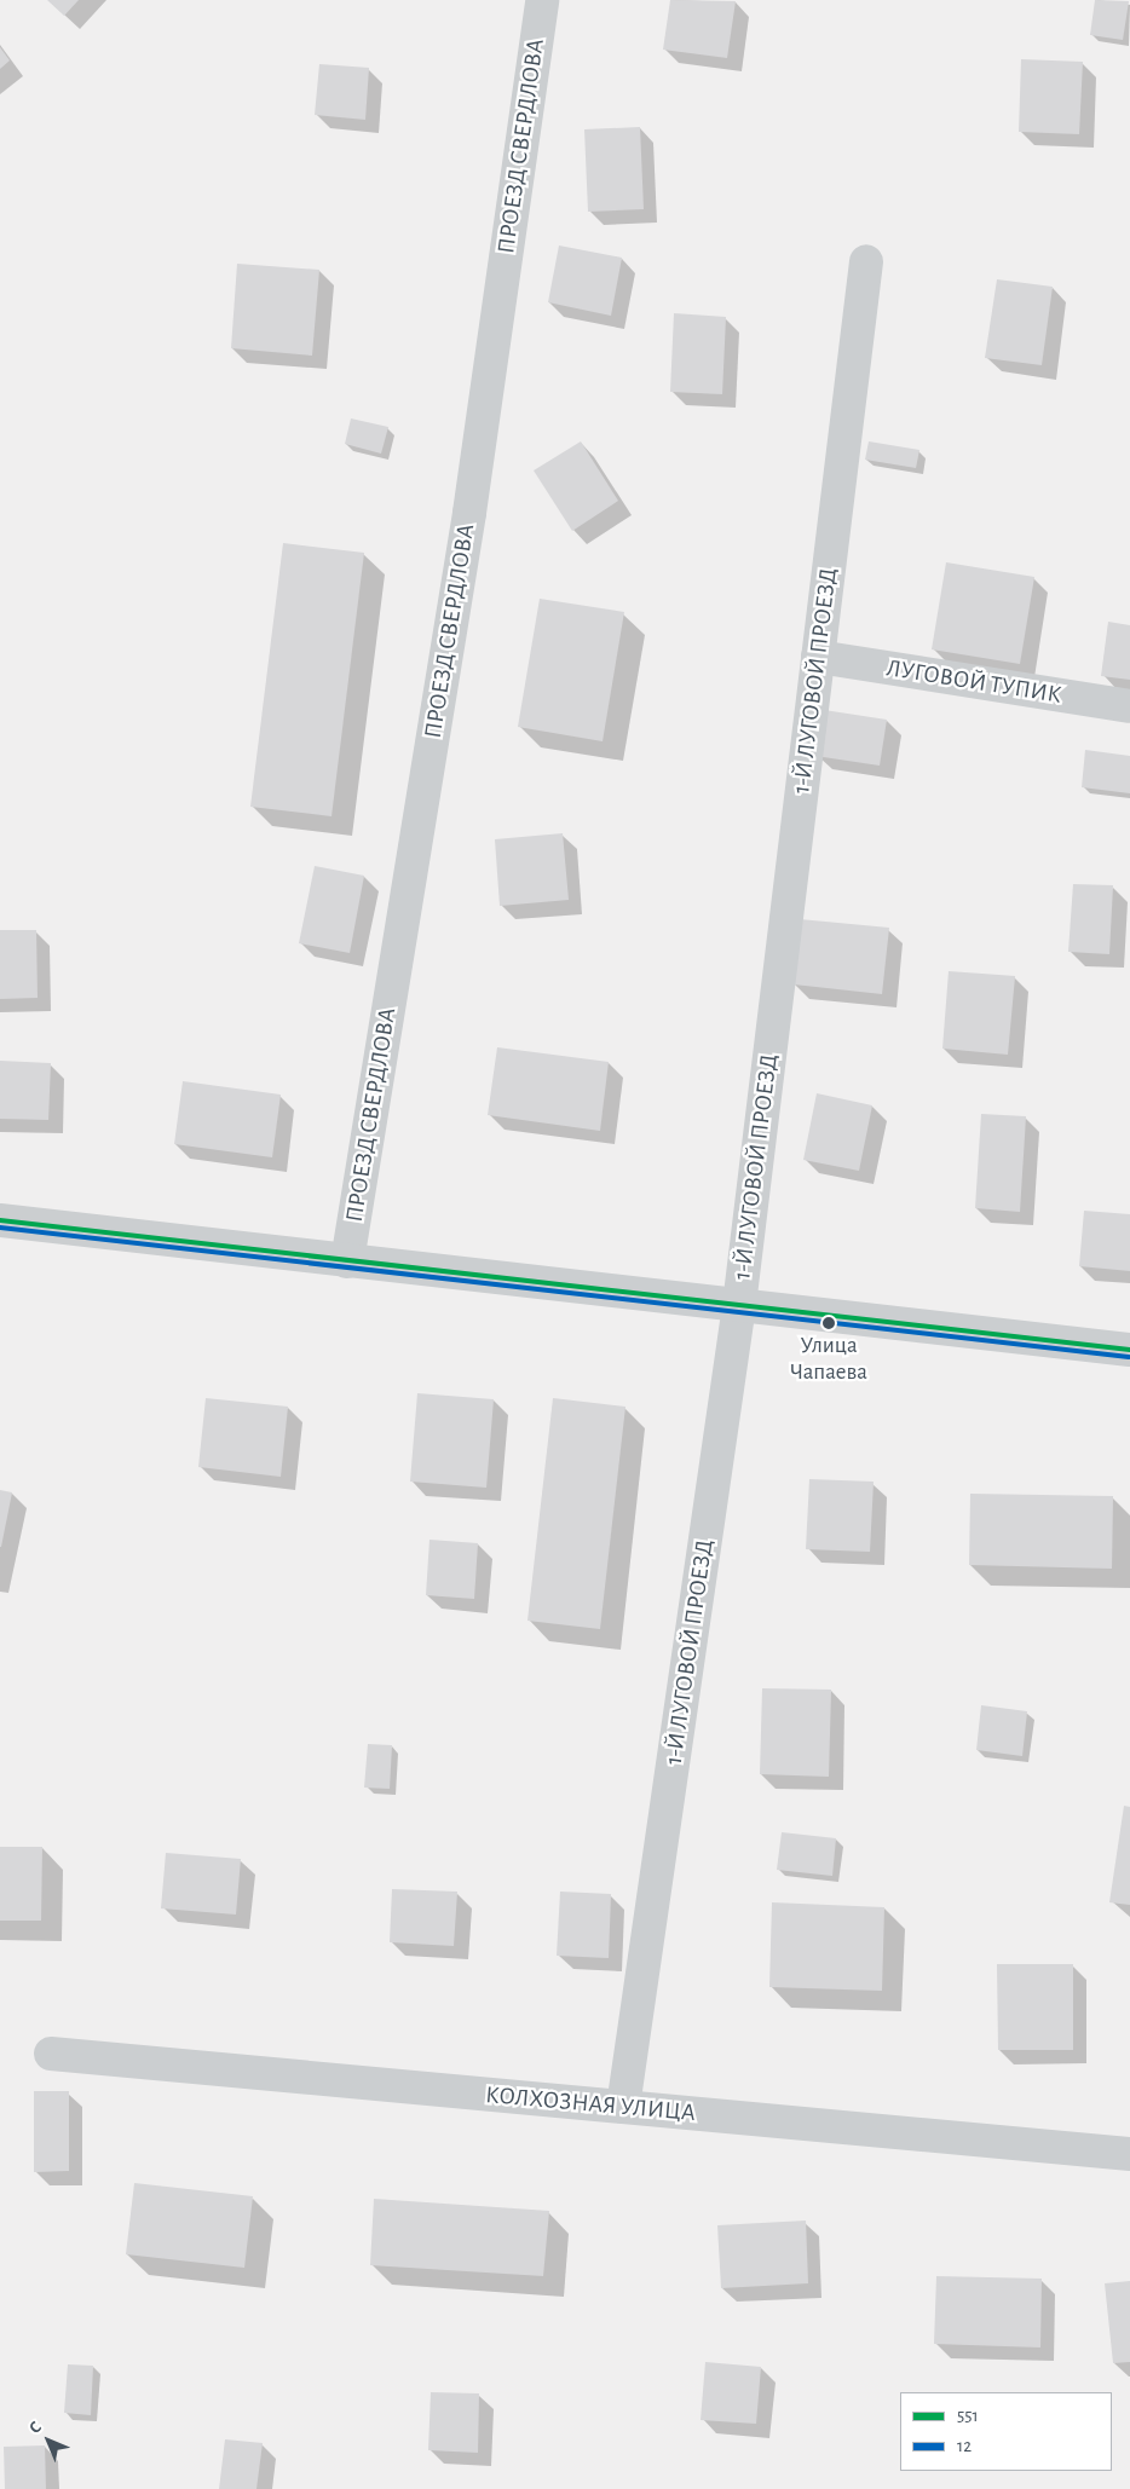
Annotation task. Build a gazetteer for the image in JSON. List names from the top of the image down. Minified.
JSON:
{"streets":{"street":["ПРОЕЗД СВЕРДЛОВА","1-Й ЛУГОВОЙ ПРОЕЗД","ЛУГОВОЙ ТУПИК","КОЛХОЗНАЯ УЛИЦА"]},"crossings":[["1-Й ЛУГОВОЙ ПРОЕЗД","ЛУГОВОЙ ТУПИК"],["1-Й ЛУГОВОЙ ПРОЕЗД","КОЛХОЗНАЯ УЛИЦА"]],"places":["Улица Чапаева"],"lines":["transit line 551","transit line 12"],"legend":["551","12"],"north":"top left"}
